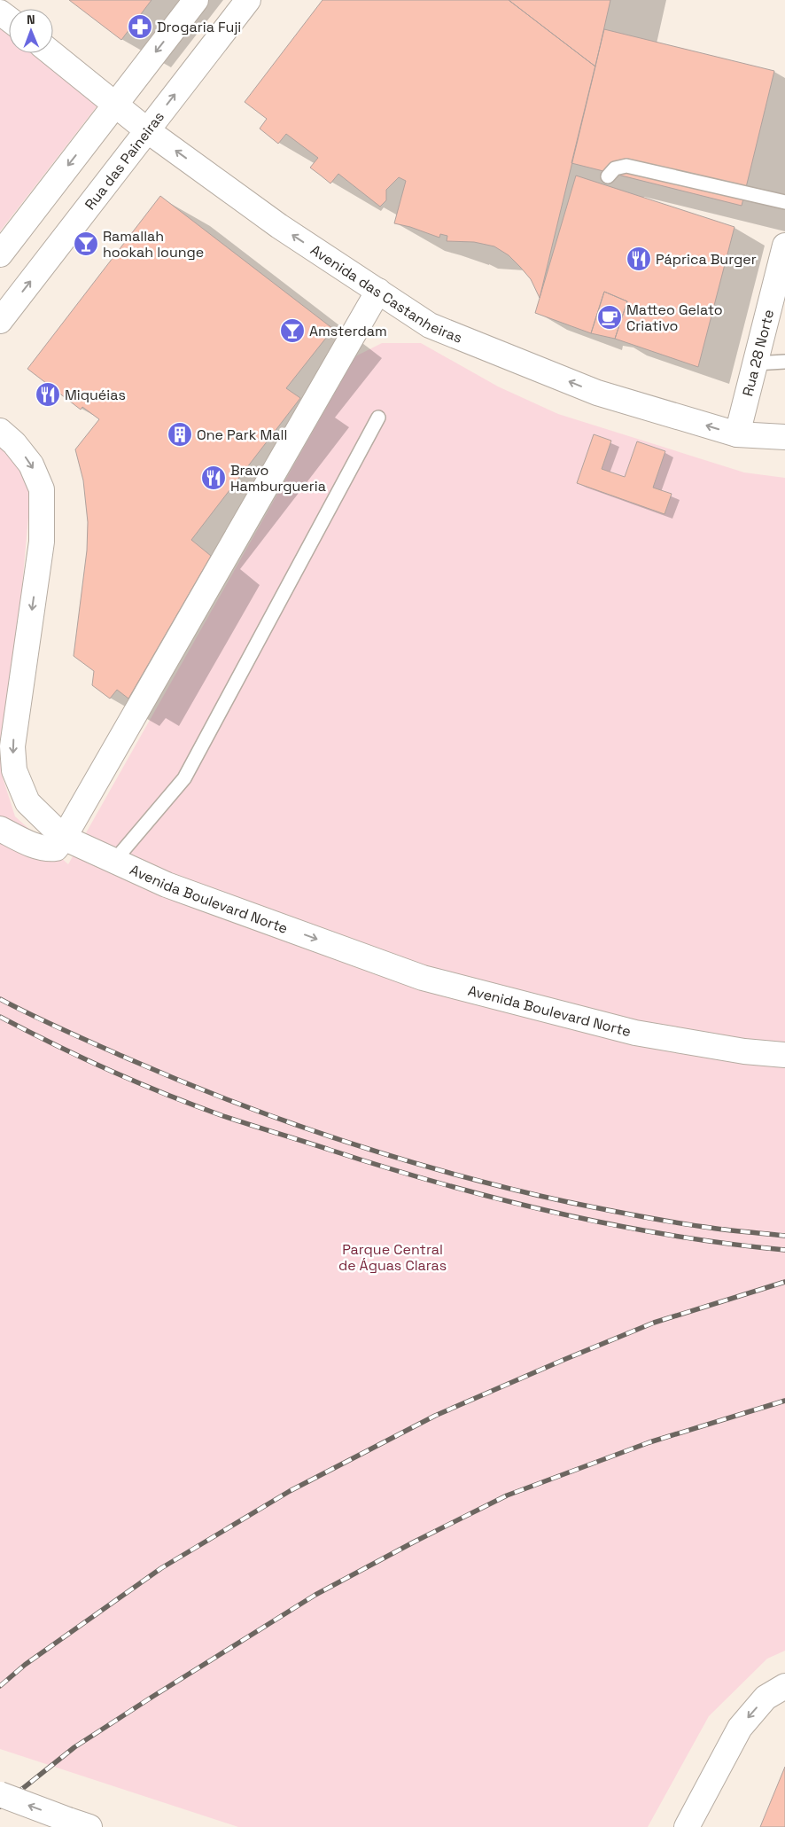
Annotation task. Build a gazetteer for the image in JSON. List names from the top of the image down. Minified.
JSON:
{"streets":{"street":["Rua das Paineiras","Avenida das Castanheiras","Rua 28 Norte","Avenida Boulevard Norte"]},"crossings":[["Rua das Paineiras","Avenida das Castanheiras"],["Avenida das Castanheiras","Rua 28 Norte"]],"one_way":["Avenida das Castanheiras","Avenida Boulevard Norte"],"parks":["Parque Central de Águas Claras"],"places":{"pharmacy":["Drogaria Fuji"],"bar":["Ramallah hookah lounge","Amsterdam"],"restaurant":["Páprica Burger","Miquéias","Bravo Hamburgueria"],"cafe":["Matteo Gelato Criativo"],"building":["One Park Mall"]},"north":"top"}
